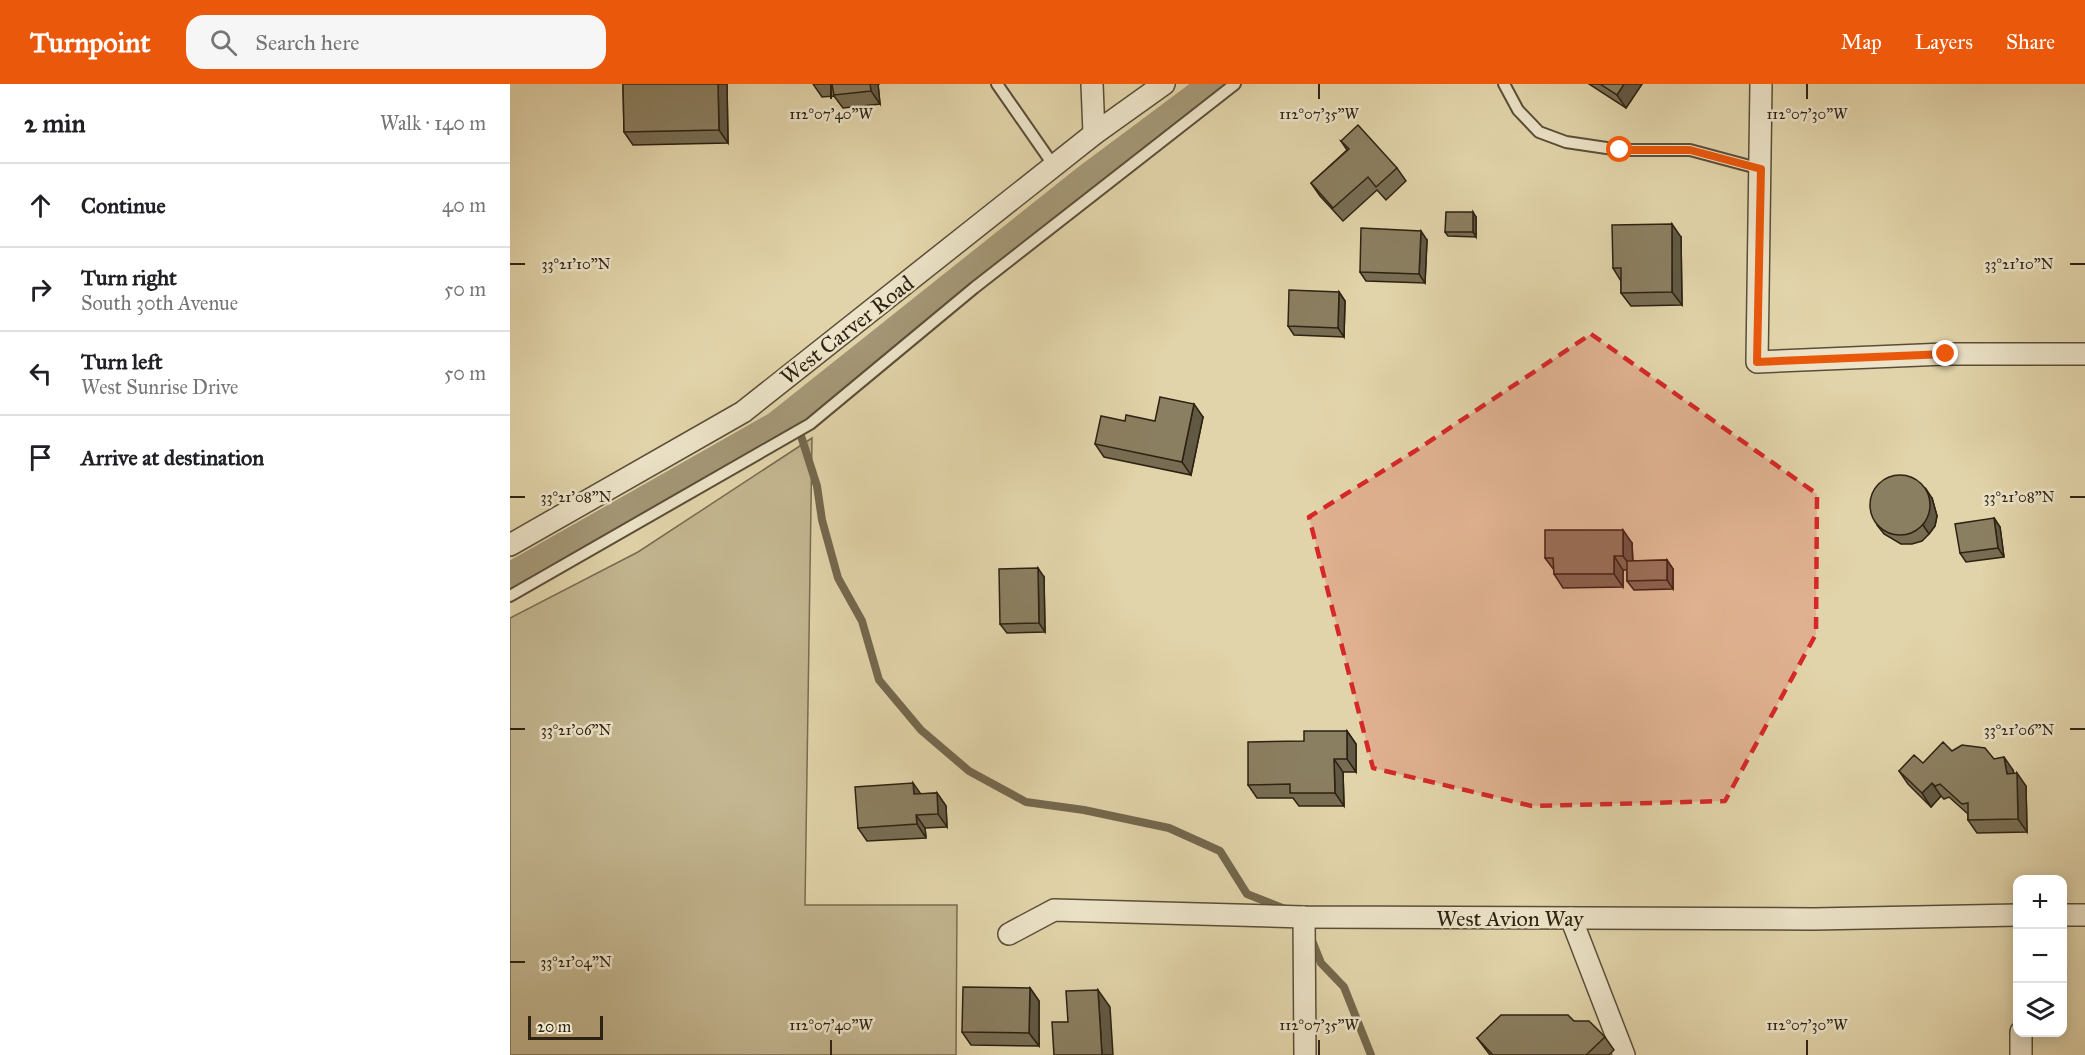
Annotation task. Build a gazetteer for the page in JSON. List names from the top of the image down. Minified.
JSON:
{"streets":{"street":["West Carver Road","West Avion Way"]},"scale_bar":"20 m","page":{"header":"Turnpoint","search":"Search here","nav":["Map","Layers","Share"],"heading":["2 min","Walk · 140 m"],"list":[["Continue","40 m"],["Turn right","South 30th Avenue","50 m"],["Turn left","West Sunrise Drive","50 m"],"Arrive at destination"],"map_buttons":["+","−"],"scale":"20 m"},"coordinates":["112°07'40\"W","112°07'35\"W","112°07'30\"W","33°21'10\"N","33°21'08\"N","33°21'06\"N","33°21'04\"N"]}
